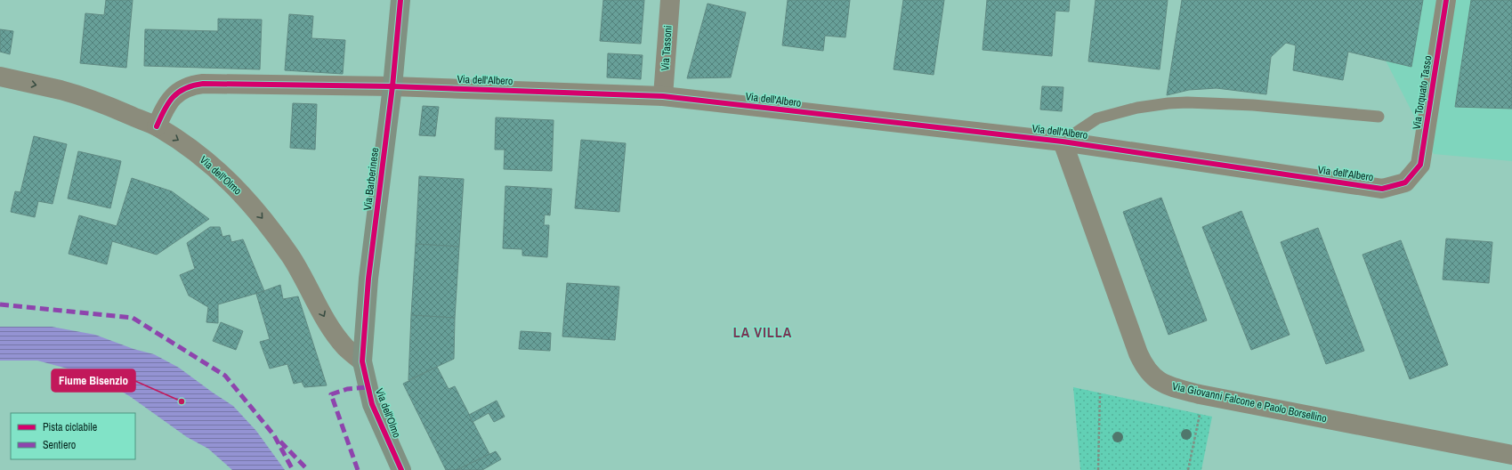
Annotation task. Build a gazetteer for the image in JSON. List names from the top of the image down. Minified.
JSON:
{"streets":{"main road":["Via dell'Olmo","Via Barberinese"],"street":["Via Tassoni","Via dell'Albero","Via Torquato Tasso","Via Giovanni Falcone e Paolo Borsellino"]},"crossings":[["Via Tassoni","Via dell'Albero"],["Via dell'Albero","Via Torquato Tasso"],["Via dell'Albero","Via dell'Olmo"],["Via dell'Albero","Via Barberinese"],["Via dell'Albero","Via Giovanni Falcone e Paolo Borsellino"],["Via dell'Olmo","Via Barberinese"]],"one_way":["Via dell'Olmo"],"districts":["LA VILLA"],"places":["Fiume Bisenzio"],"legend":["Pista ciclabile","Sentiero"]}
